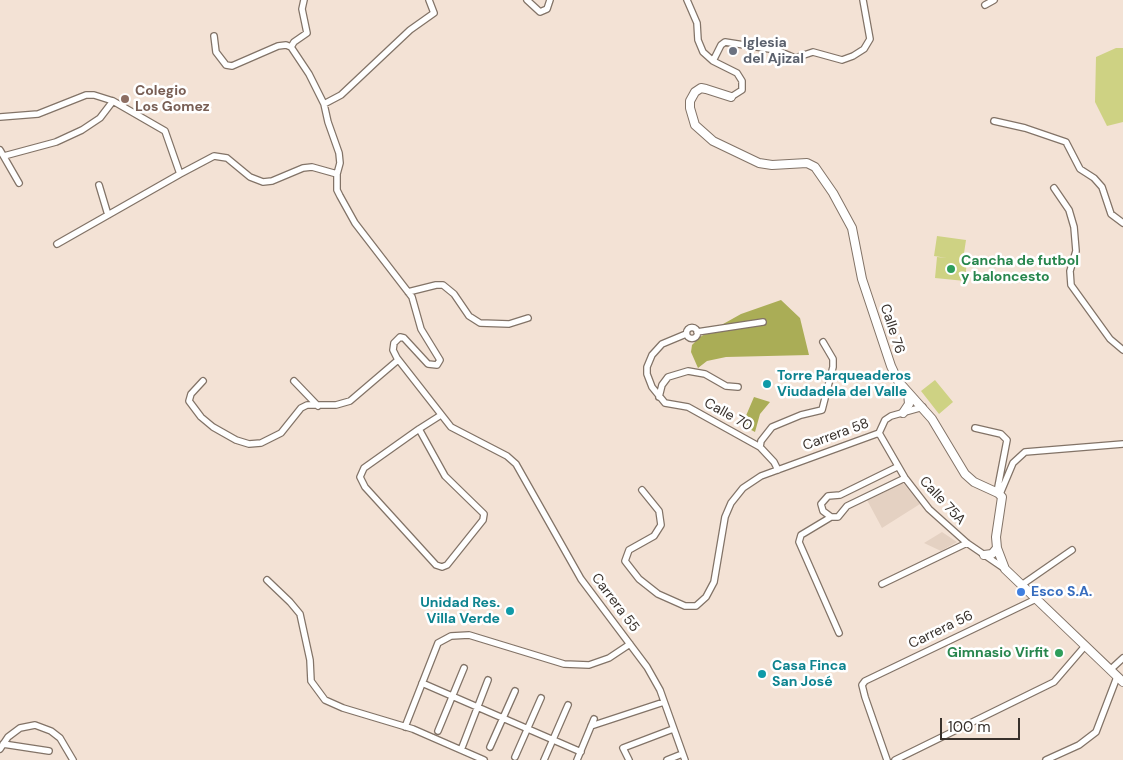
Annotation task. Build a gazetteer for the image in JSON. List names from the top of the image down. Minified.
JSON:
{"streets":{"street":["Calle 76","Calle 70","Carrera 58","Calle 75A","Carrera 55","Carrera 56"]},"crossings":[["Calle 76","Carrera 58"],["Calle 70","Carrera 58"],["Carrera 58","Calle 75A"]],"places":["Iglesia del Ajizal","Colegio Los Gomez","Cancha de futbol y baloncesto","Torre Parqueaderos Viudadela del Valle","Esco S.A.","Unidad Res. Villa Verde","Gimnasio Virfit","Casa Finca San José"],"scale_bar":"100 m"}
